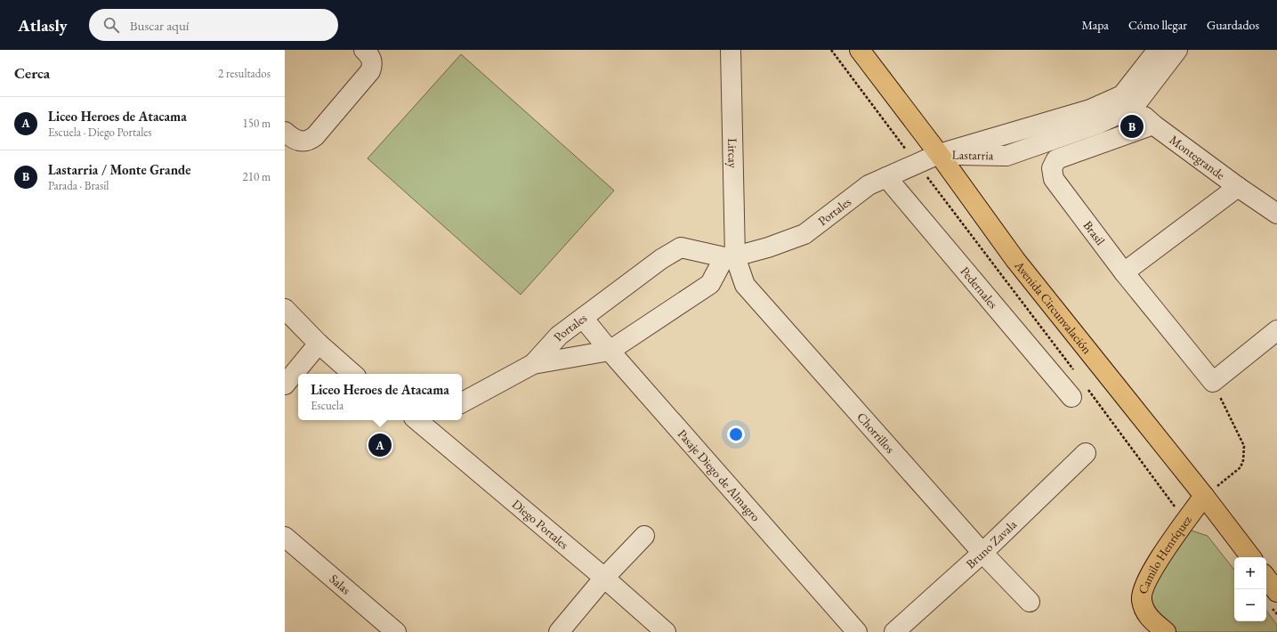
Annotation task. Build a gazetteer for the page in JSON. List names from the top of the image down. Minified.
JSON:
{"streets":{"main road":["Avenida Circunvalación","Camilo Henríquez"],"street":["Lircay","Lastarria","Montegrande","Portales","Brasil","Pedernales","Chorrillos","Pasaje Diego de Almagro","Diego Portales","Bruno Zavala","Salas"]},"crossings":[["Lircay","Portales"],["Lircay","Chorrillos"],["Lastarria","Montegrande"],["Lastarria","Portales"],["Lastarria","Avenida Circunvalación"],["Montegrande","Brasil"],["Portales","Pedernales"],["Portales","Avenida Circunvalación"],["Portales","Chorrillos"],["Portales","Pasaje Diego de Almagro"],["Avenida Circunvalación","Camilo Henríquez"],["Chorrillos","Bruno Zavala"]],"page":{"header":"Atlasly","search":"Buscar aquí","nav":["Mapa","Cómo llegar","Guardados"],"heading":["Cerca","2 resultados"],"list":[{"mark":"A","name":"Liceo Heroes de Atacama","note":"Escuela · Diego Portales","value":"150 m"},{"mark":"B","name":"Lastarria / Monte Grande","note":"Parada · Brasil","value":"210 m"}],"pins":["B","A"],"popup":["Liceo Heroes de Atacama","Escuela"],"map_buttons":["+","−"]}}
